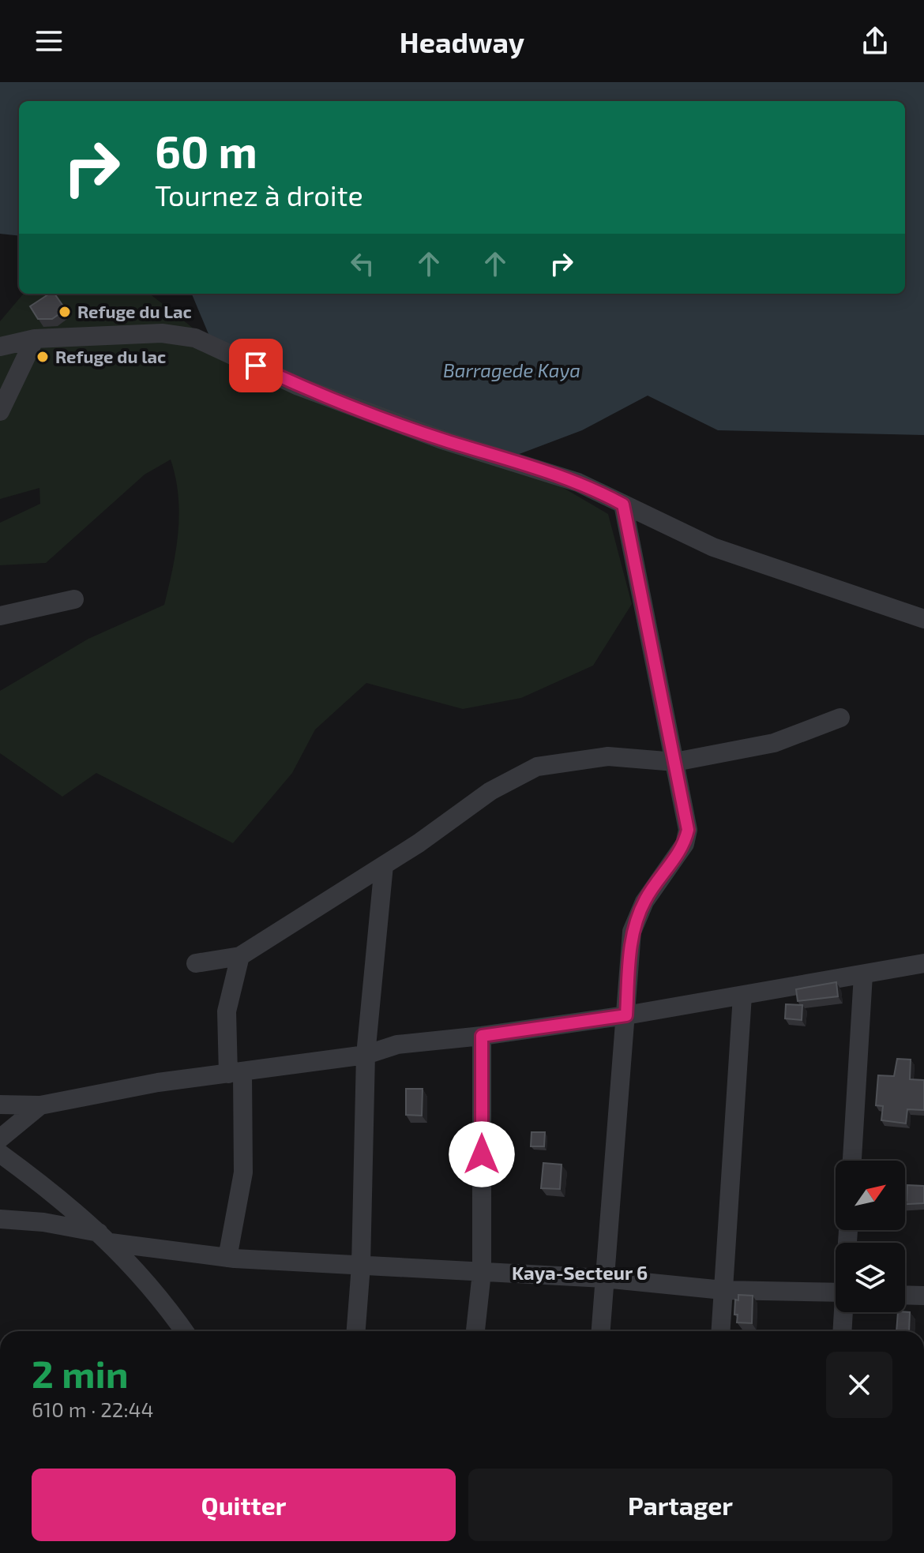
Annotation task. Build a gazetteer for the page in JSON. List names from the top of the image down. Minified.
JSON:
{"districts":["Kaya-Secteur 6"],"water":["Barragede Kaya"],"places":["Refuge du Lac","Refuge du lac"],"north":"top right","page":{"header":"Headway","turn":["60 m","Tournez à droite"],"heading":["2 min","610 m · 22:44"],"buttons":["Quitter","Partager"]}}
